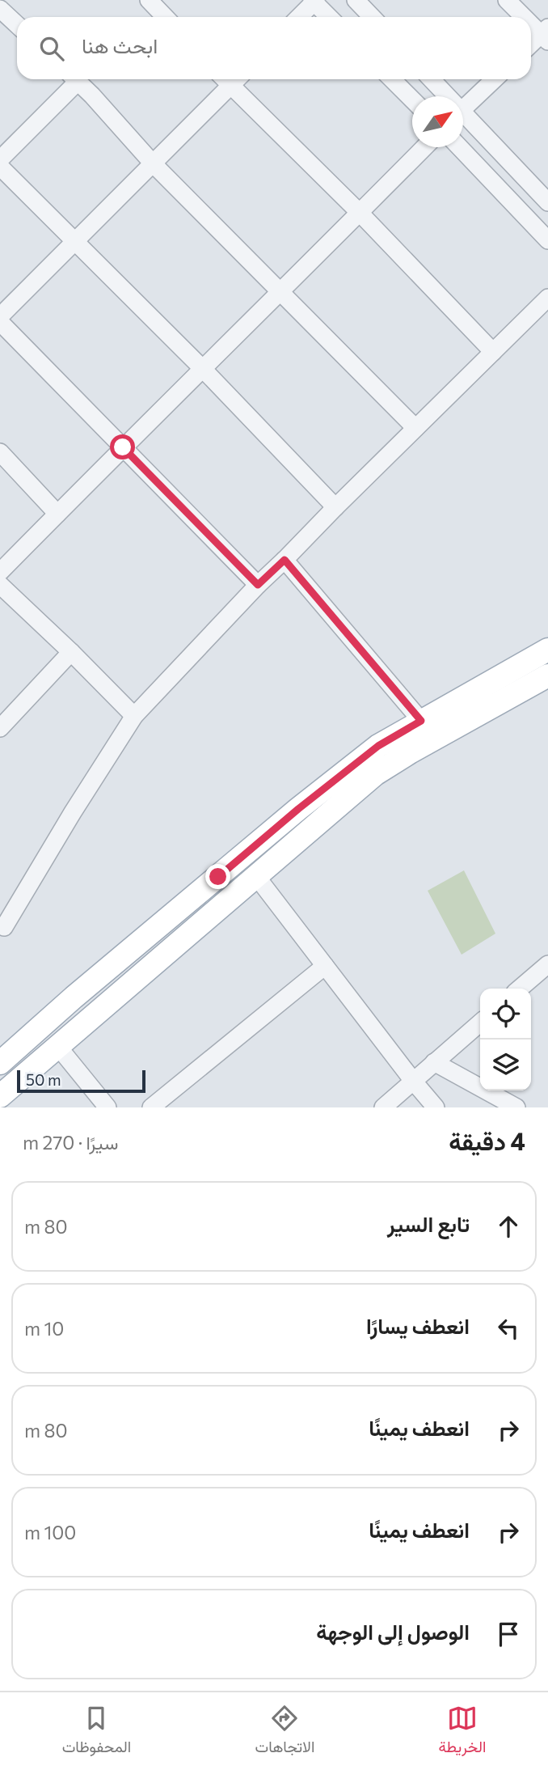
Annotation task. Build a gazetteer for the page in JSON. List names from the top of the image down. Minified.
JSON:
{"scale_bar":"50 m","north":"top right","page":{"search":"ابحث هنا","scale":"50 m","heading":["4 دقيقة","سيرًا · 270 m"],"list":[["تابع السير","80 m"],["انعطف يسارًا","10 m"],["انعطف يمينًا","80 m"],["انعطف يمينًا","100 m"],"الوصول إلى الوجهة"],"nav":["الخريطة","الاتجاهات","المحفوظات"]}}
